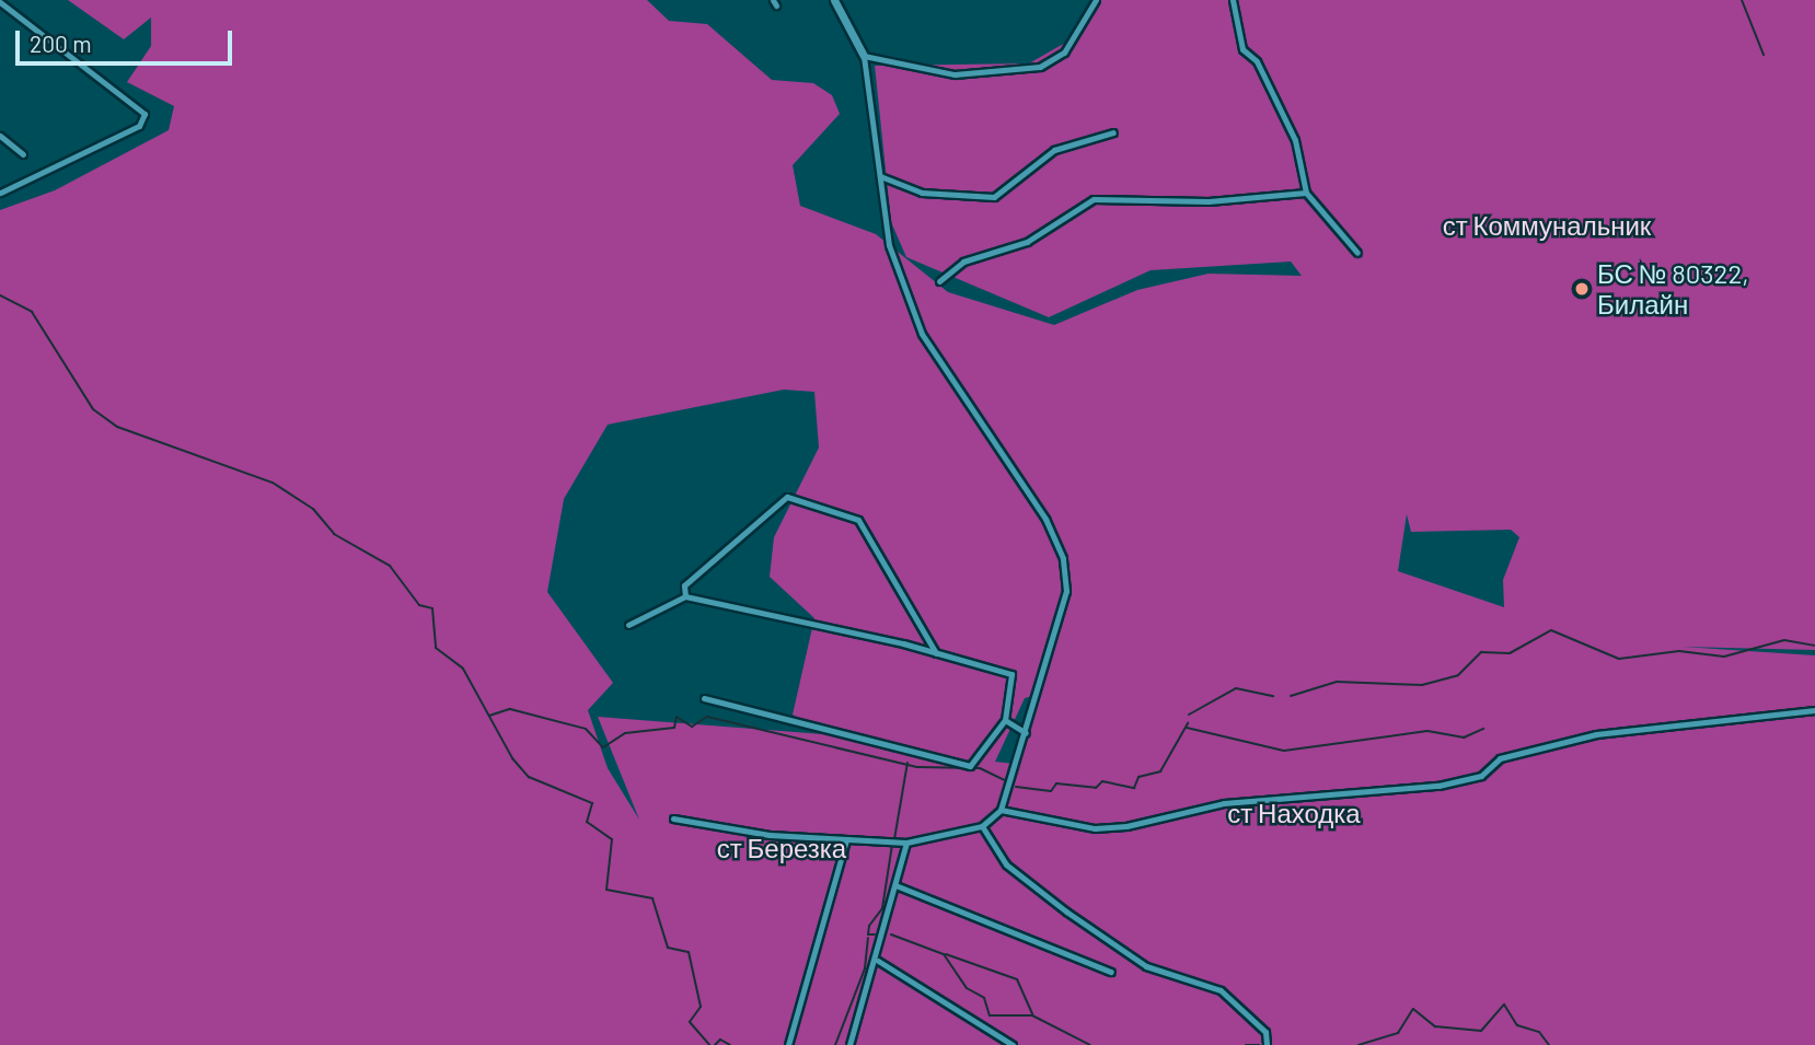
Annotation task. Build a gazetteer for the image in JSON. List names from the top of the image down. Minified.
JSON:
{"parks":["ст Коммунальник","ст Находка","ст Березка"],"places":["БС № 80322, Билайн"],"scale_bar":"200 m"}
